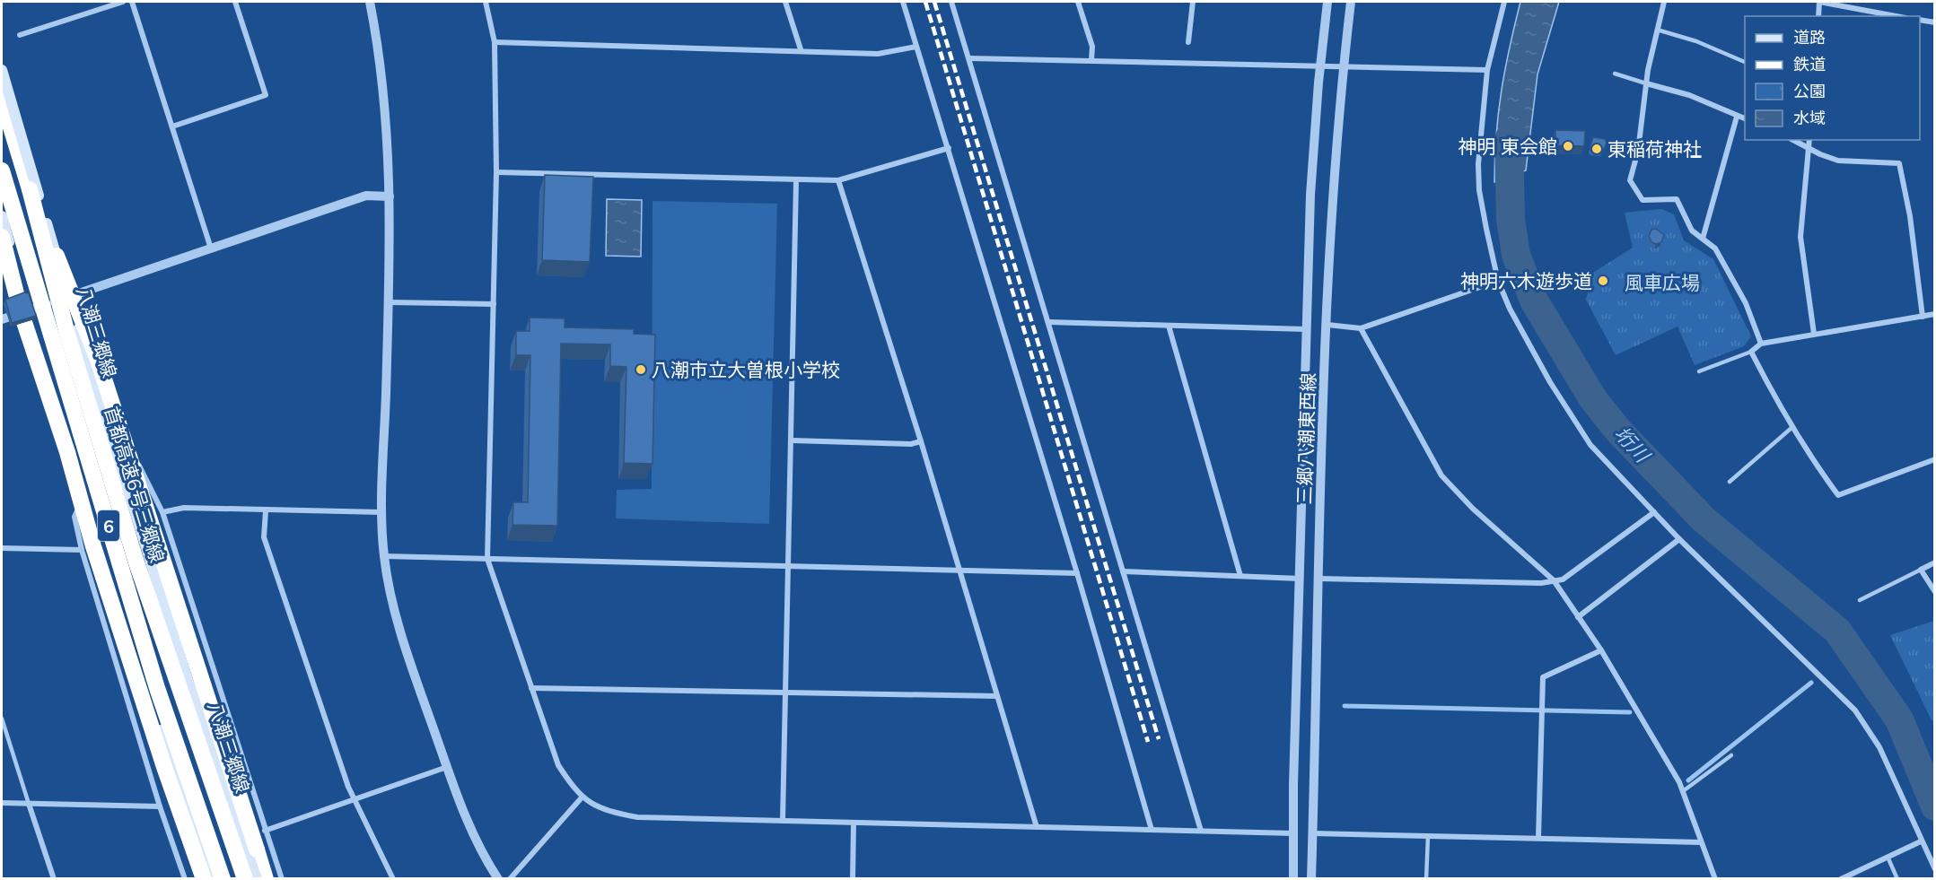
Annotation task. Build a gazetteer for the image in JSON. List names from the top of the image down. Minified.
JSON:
{"streets":{"highway":["首都高速6号三郷線","6"],"main road":["八潮三郷線"],"street":["三郷八潮東西線"]},"water":["垳川"],"parks":["風車広場"],"places":["神明 東会館","東稲荷神社","神明六木遊歩道","八潮市立大曽根小学校"],"legend":["道路","鉄道","公園","水域"]}
